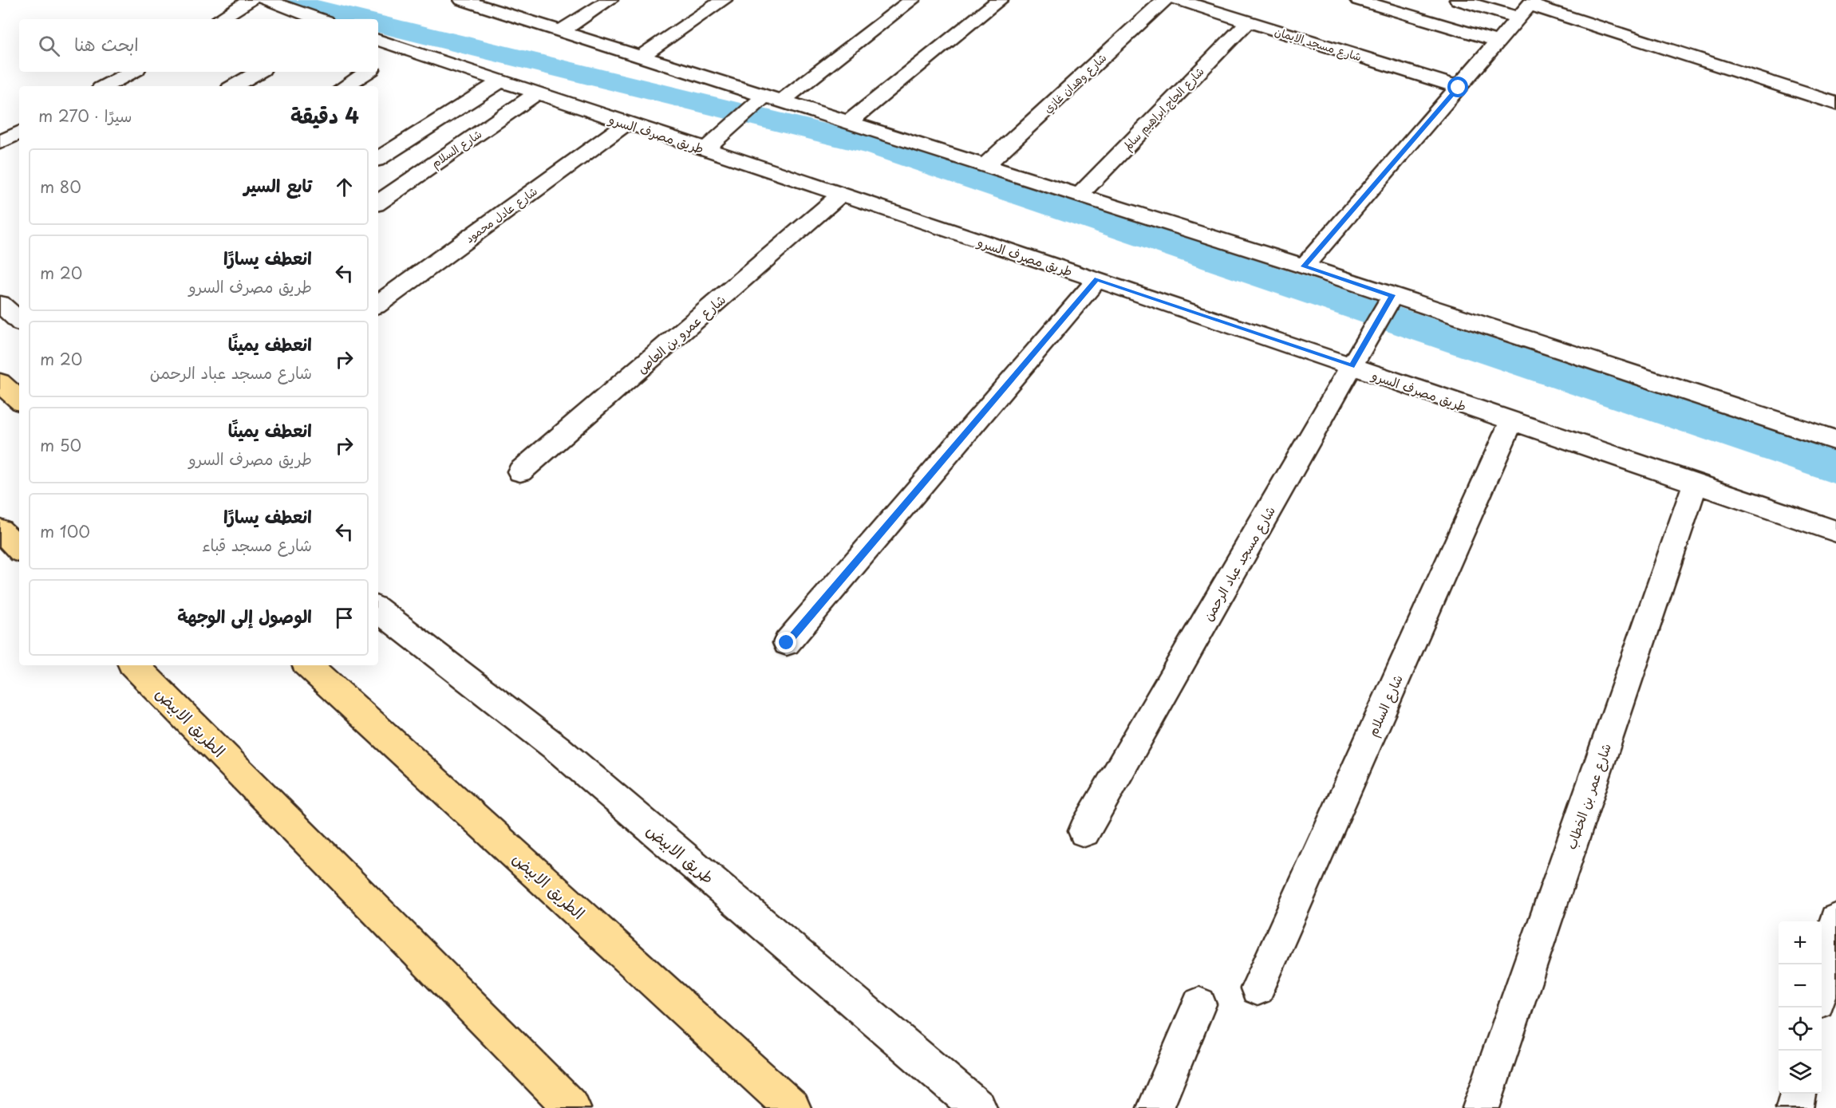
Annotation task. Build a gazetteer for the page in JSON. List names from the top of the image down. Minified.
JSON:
{"streets":{"main road":["الطريق الابيض"],"street":["شارع مسجد الايمان","شارع وهدان غازي","شارع الحاج ابراهيم سالم","طريق مصرف السرو","شارع السلام","شارع عادل محمود","شارع عمرو بن العاص","شارع مسجد عباد الرحمن","شارع عمر بن الخطاب","طريق الابيض"]},"crossings":[["شارع مسجد الايمان","شارع الحاج ابراهيم سالم"],["طريق مصرف السرو","شارع السلام"],["طريق مصرف السرو","شارع عادل محمود"],["طريق مصرف السرو","شارع عمرو بن العاص"],["طريق مصرف السرو","شارع مسجد عباد الرحمن"],["طريق مصرف السرو","شارع عمر بن الخطاب"]],"page":{"search":"ابحث هنا","heading":["4 دقيقة","سيرًا · 270 m"],"list":[["تابع السير","80 m"],["انعطف يسارًا","طريق مصرف السرو","20 m"],["انعطف يمينًا","شارع مسجد عباد الرحمن","20 m"],["انعطف يمينًا","طريق مصرف السرو","50 m"],["انعطف يسارًا","شارع مسجد قباء","100 m"],"الوصول إلى الوجهة"],"map_buttons":["+","−"]}}
